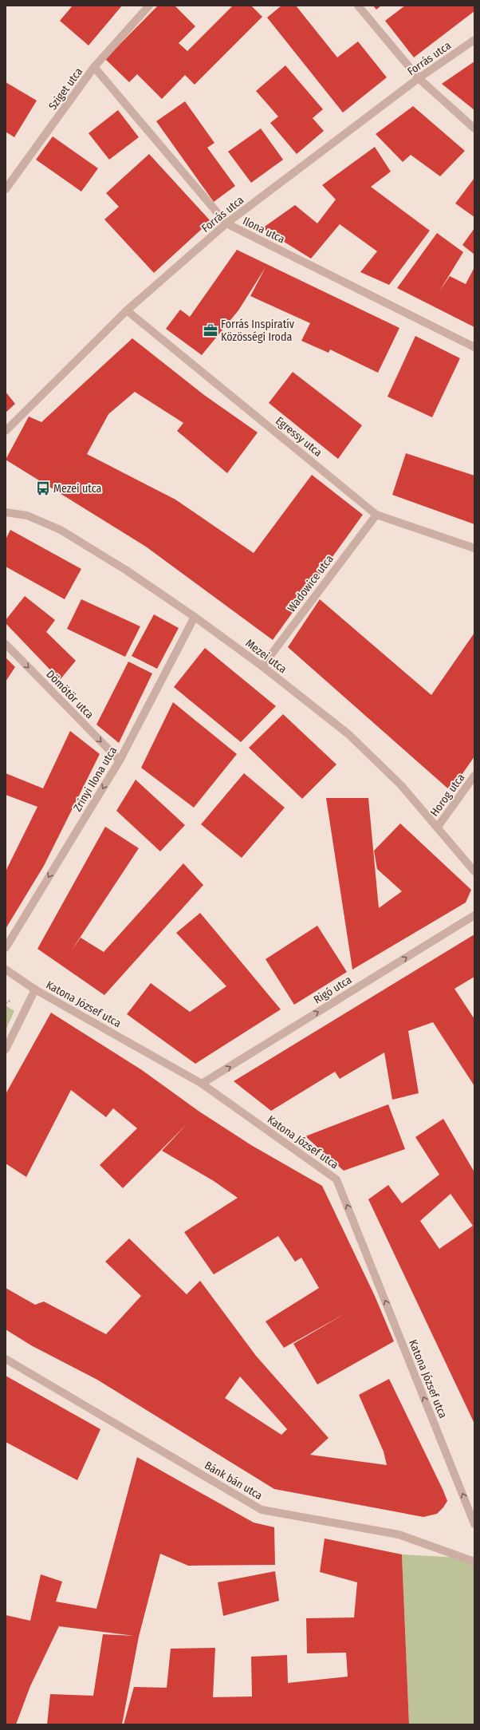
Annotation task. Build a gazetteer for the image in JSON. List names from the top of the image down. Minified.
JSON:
{"streets":{"street":["Forrás utca","Sziget utca","Ilona utca","Egressy utca","Wadowice utca","Mezei utca","Dömötör utca","Zrínyi Ilona utca","Horog utca","Rigó utca","Katona József utca","Bánk bán utca"]},"crossings":[["Forrás utca","Ilona utca"],["Forrás utca","Egressy utca"],["Sziget utca","Ilona utca"],["Egressy utca","Wadowice utca"],["Wadowice utca","Mezei utca"],["Mezei utca","Zrínyi Ilona utca"],["Mezei utca","Horog utca"],["Dömötör utca","Zrínyi Ilona utca"],["Rigó utca","Katona József utca"]],"one_way":["Dömötör utca","Zrínyi Ilona utca","Rigó utca","Katona József utca"],"places":{"office":["Forrás Inspiratív Közösségi Iroda"],"bus stop":["Mezei utca"]}}
